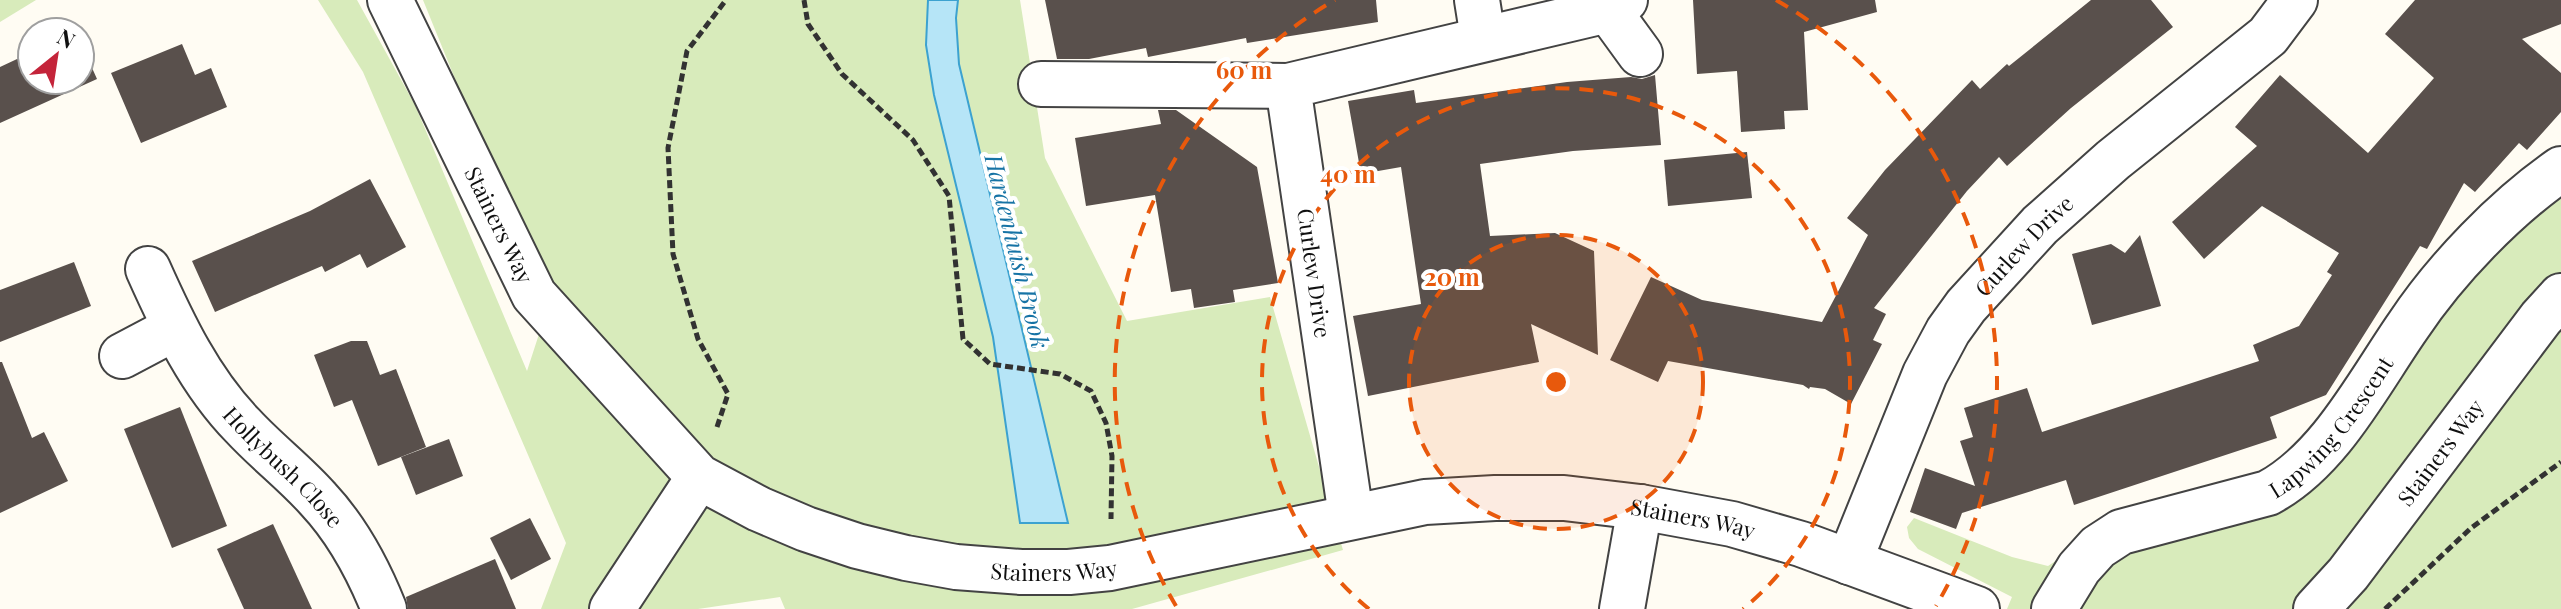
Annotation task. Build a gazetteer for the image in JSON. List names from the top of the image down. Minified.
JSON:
{"streets":{"street":["Stainers Way","Curlew Drive","Lapwing Crescent","Hollybush Close"]},"crossings":[["Stainers Way","Curlew Drive"]],"water":["Hardenhuish Brook"],"north":"top right","rings":["60 m","40 m","20 m"]}
